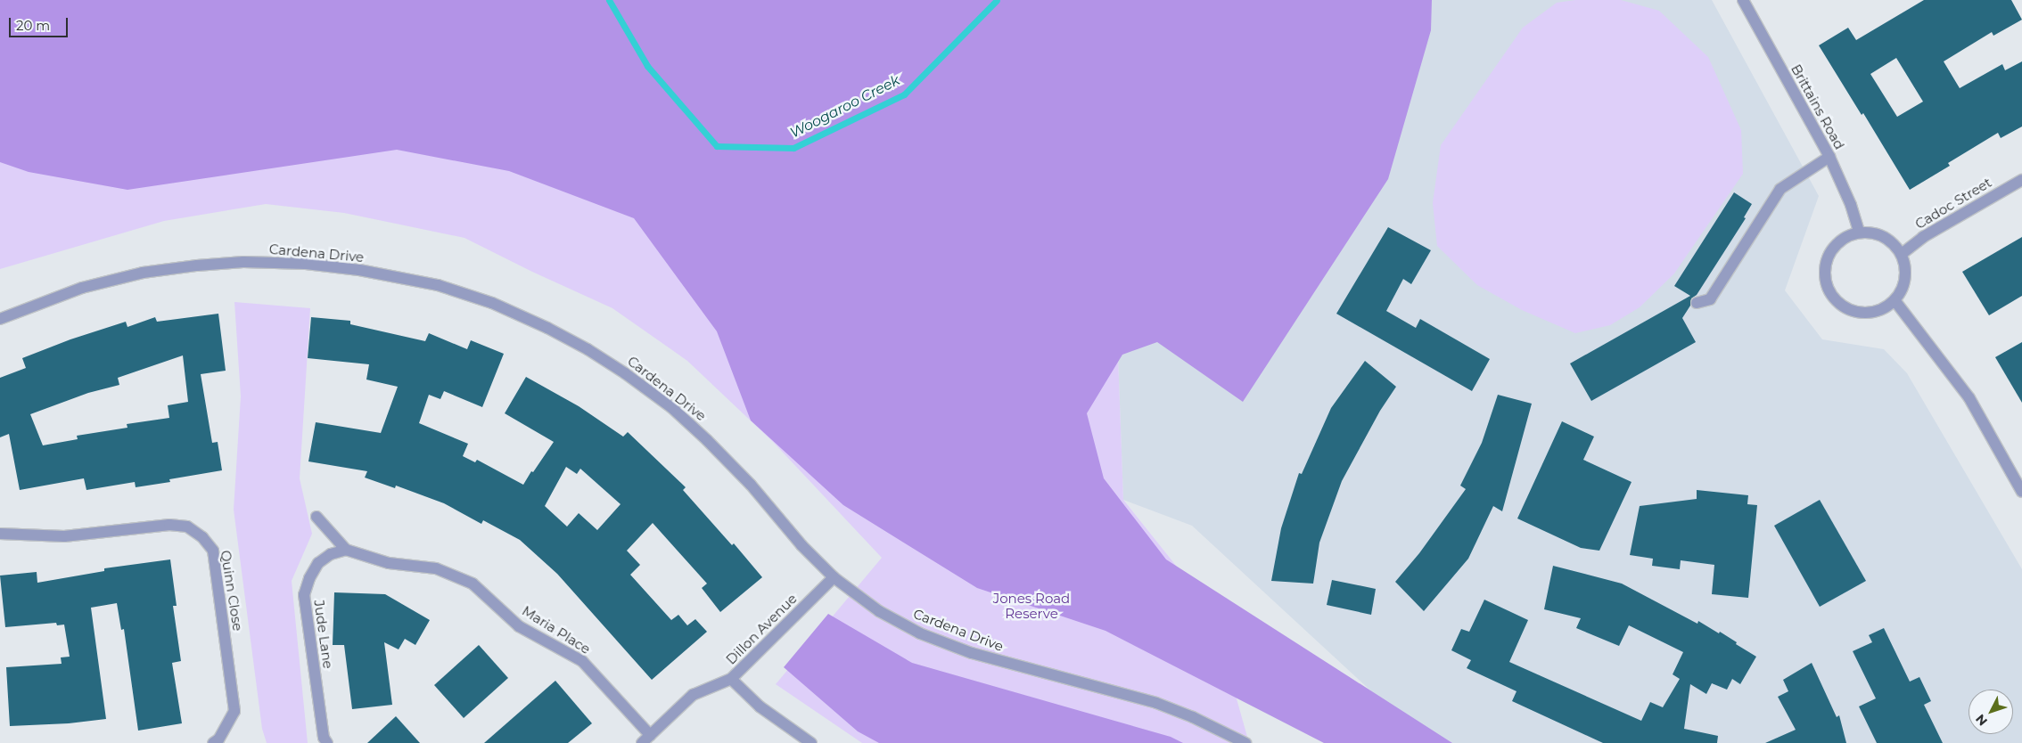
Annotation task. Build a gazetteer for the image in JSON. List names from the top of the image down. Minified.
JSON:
{"streets":{"street":["Brittains Road","Cadoc Street","Cardena Drive","Quinn Close","Dillon Avenue","Maria Place","Jude Lane"]},"crossings":[["Brittains Road","Cadoc Street"],["Cardena Drive","Dillon Avenue"],["Dillon Avenue","Maria Place"],["Maria Place","Jude Lane"]],"water":["Woogaroo Creek"],"parks":["Jones Road Reserve"],"scale_bar":"20 m","north":"bottom left"}
